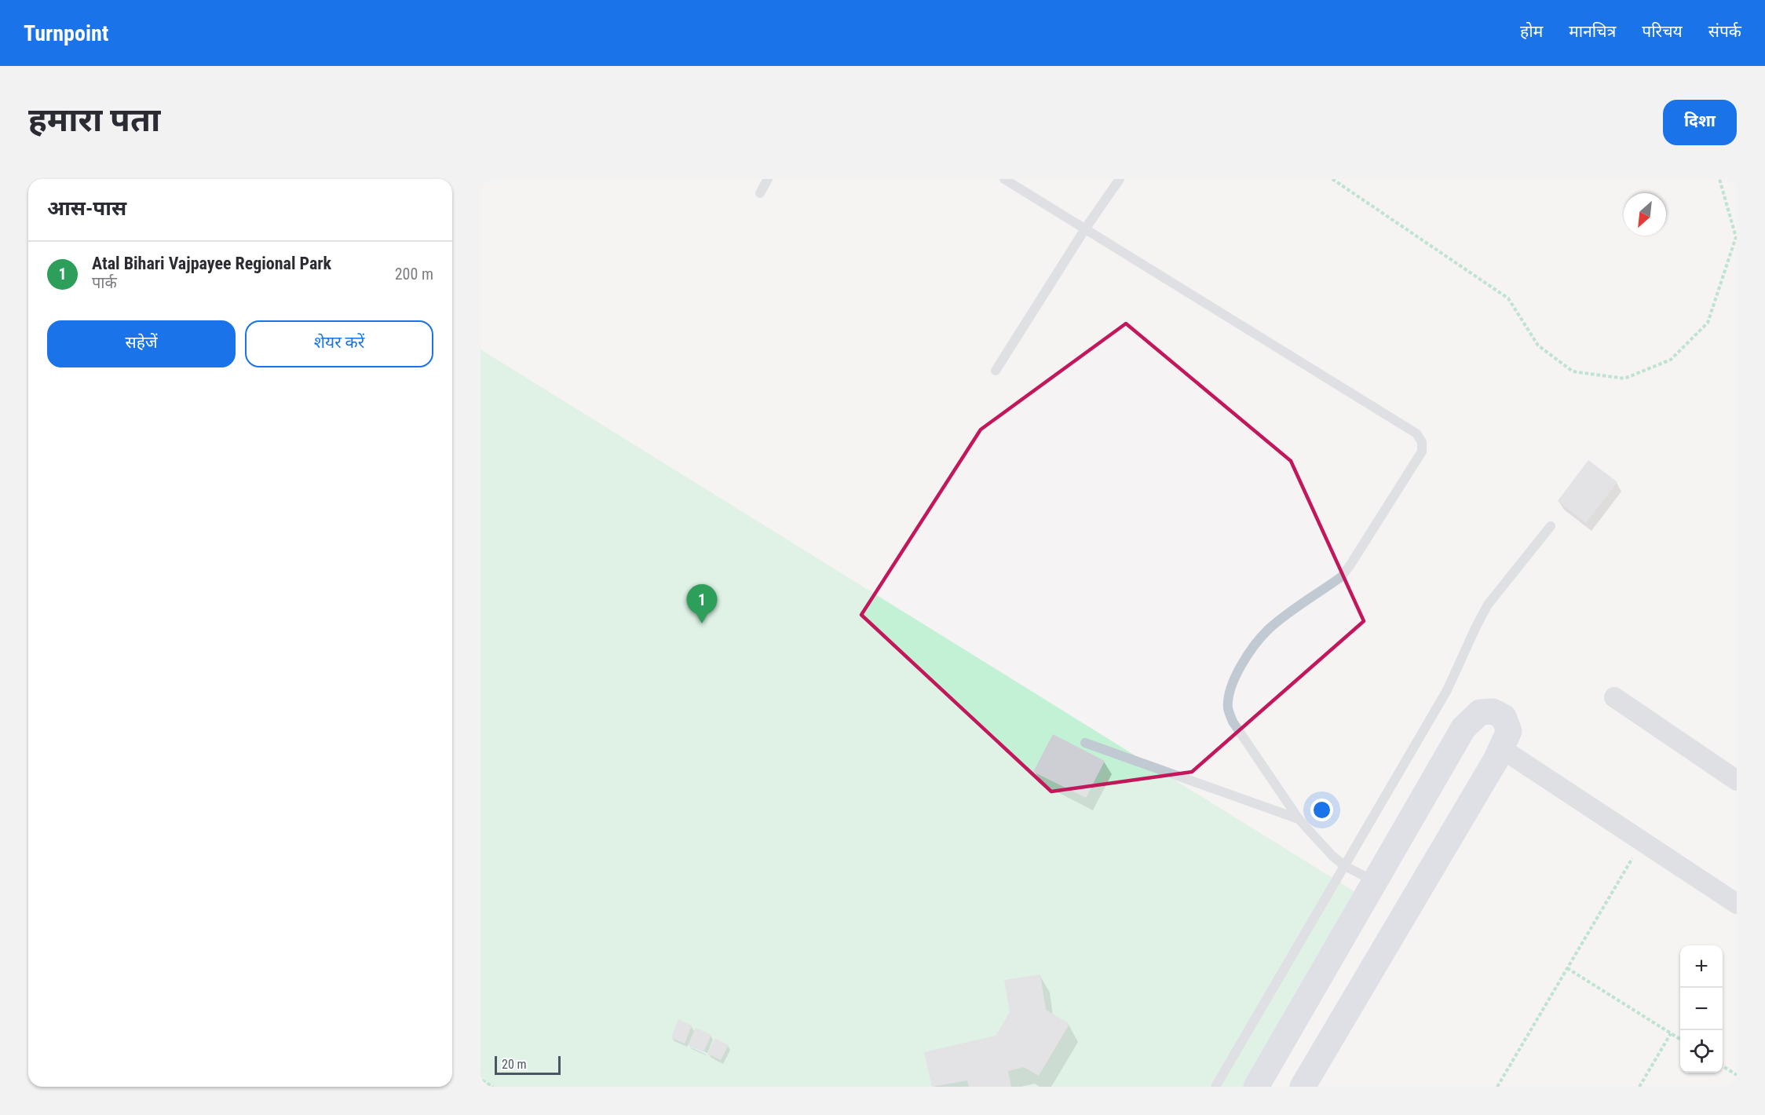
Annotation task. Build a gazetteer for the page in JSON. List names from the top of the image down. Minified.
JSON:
{"scale_bar":"20 m","north":"bottom left","page":{"header":"Turnpoint","nav":["होम","मानचित्र","परिचय","संपर्क"],"buttons":["दिशा",["सहेजें","शेयर करें"]],"title":"हमारा पता","heading":"आस-पास","list":[{"mark":"1","name":"Atal Bihari Vajpayee Regional Park","note":"पार्क","value":"200 m"}],"pins":"1","map_buttons":["+","−"],"scale":"20 m"}}
